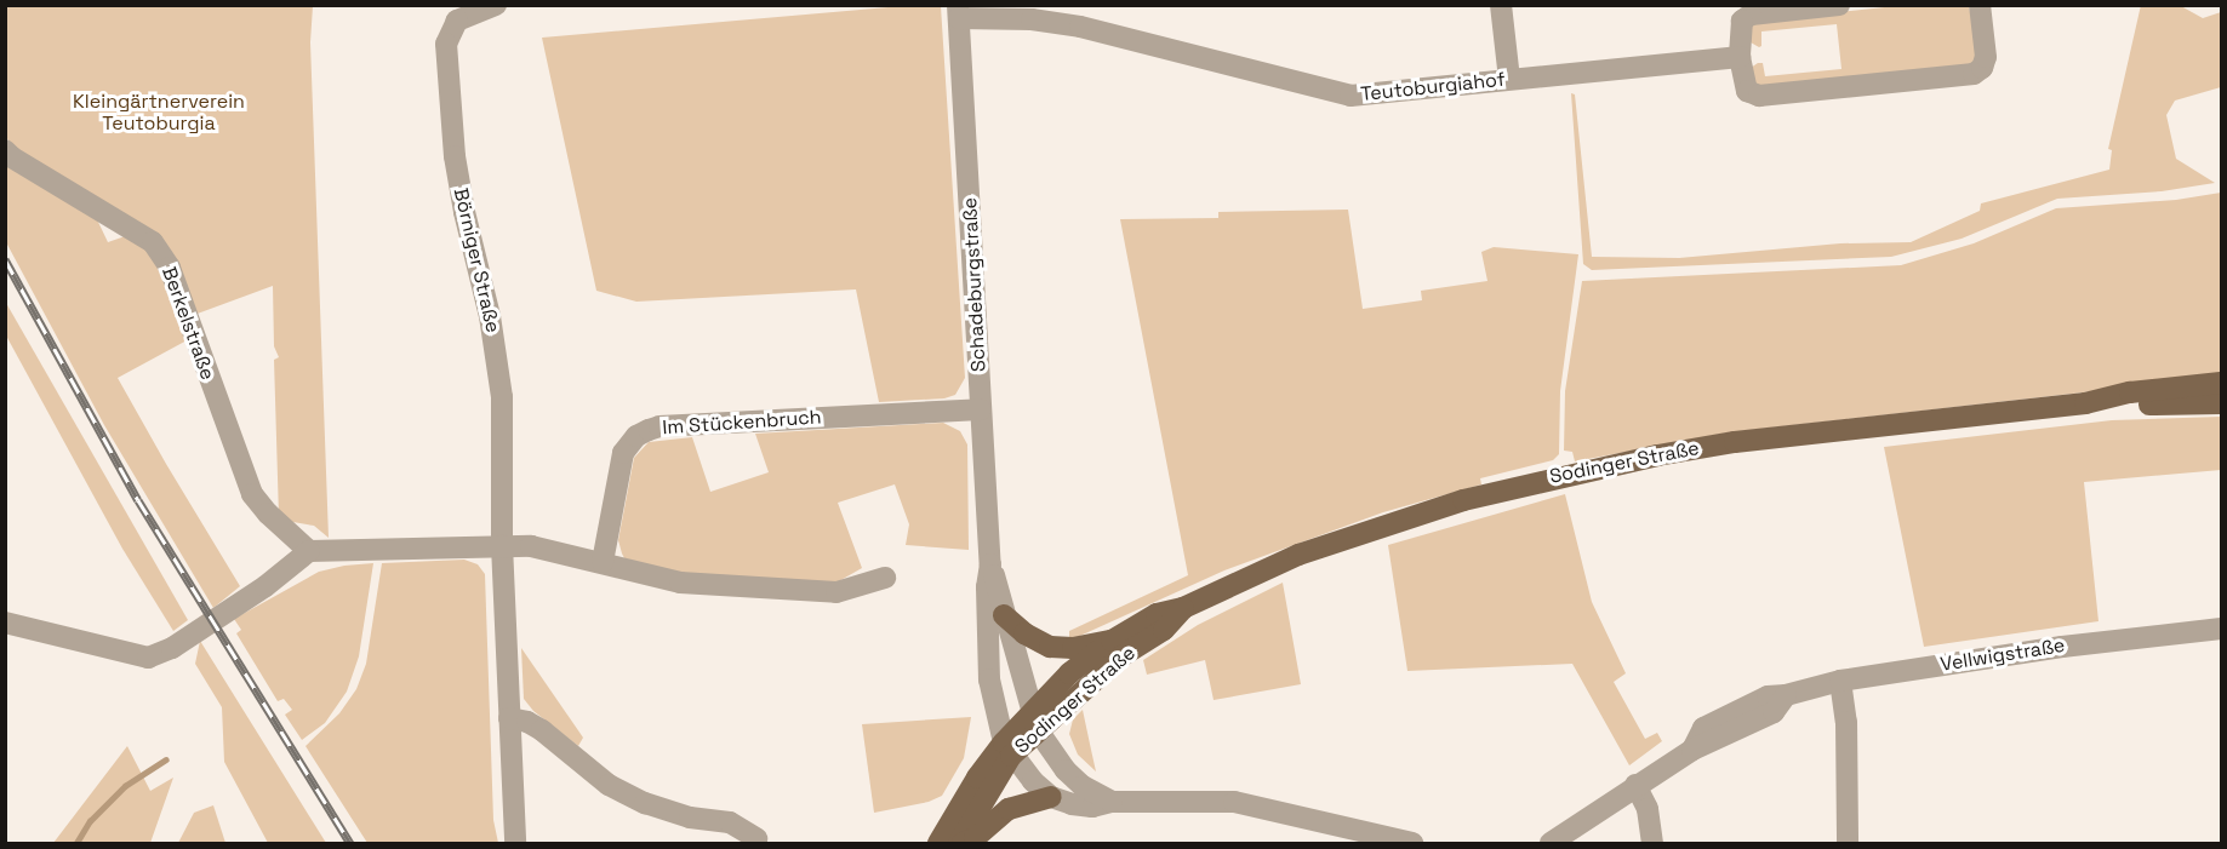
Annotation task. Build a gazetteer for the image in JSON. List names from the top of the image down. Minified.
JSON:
{"streets":{"main road":["Sodinger Straße"],"street":["Teutoburgiahof","Börniger Straße","Schadeburgstraße","Berkelstraße","Im Stückenbruch","Vellwigstraße"]},"crossings":[["Teutoburgiahof","Schadeburgstraße"],["Schadeburgstraße","Im Stückenbruch"],["Schadeburgstraße","Sodinger Straße"]],"parks":["Kleingärtnerverein Teutoburgia"]}
